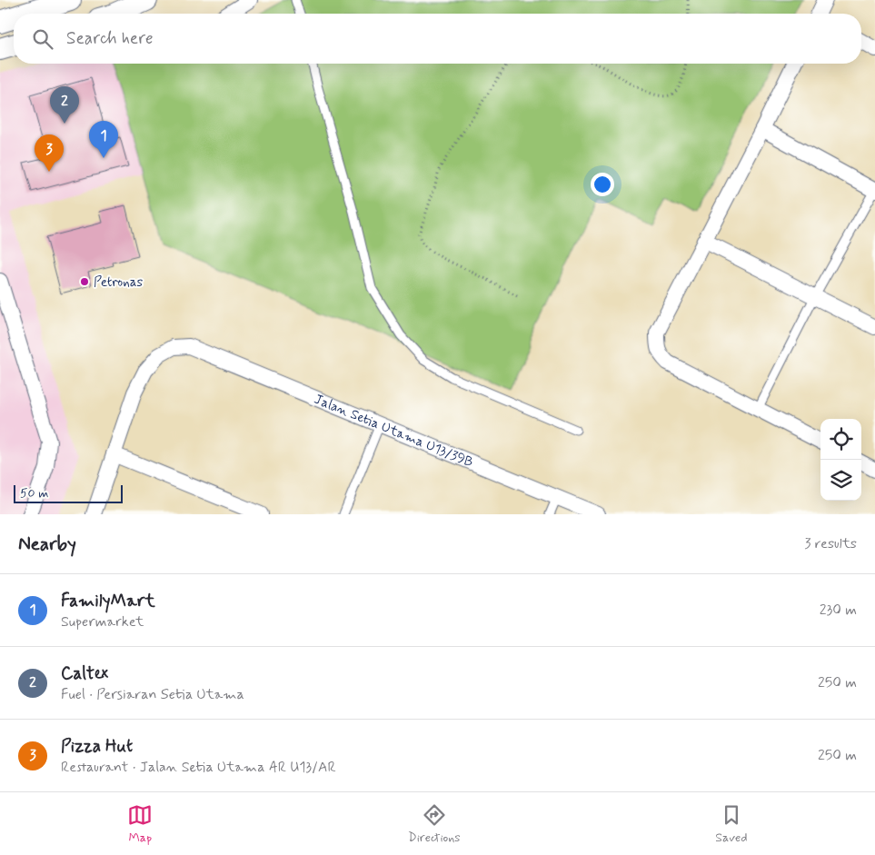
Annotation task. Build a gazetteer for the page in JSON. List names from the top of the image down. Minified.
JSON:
{"streets":{"street":["Jalan Setia Utama U13/39B"]},"places":["Petronas"],"scale_bar":"50 m","page":{"search":"Search here","pins":["2","1","3"],"scale":"50 m","heading":["Nearby","3 results"],"list":[{"mark":"1","name":"FamilyMart","note":"Supermarket","value":"230 m"},{"mark":"2","name":"Caltex","note":"Fuel · Persiaran Setia Utama","value":"250 m"},{"mark":"3","name":"Pizza Hut","note":"Restaurant · Jalan Setia Utama AR U13/AR","value":"250 m"}],"nav":["Map","Directions","Saved"]}}
